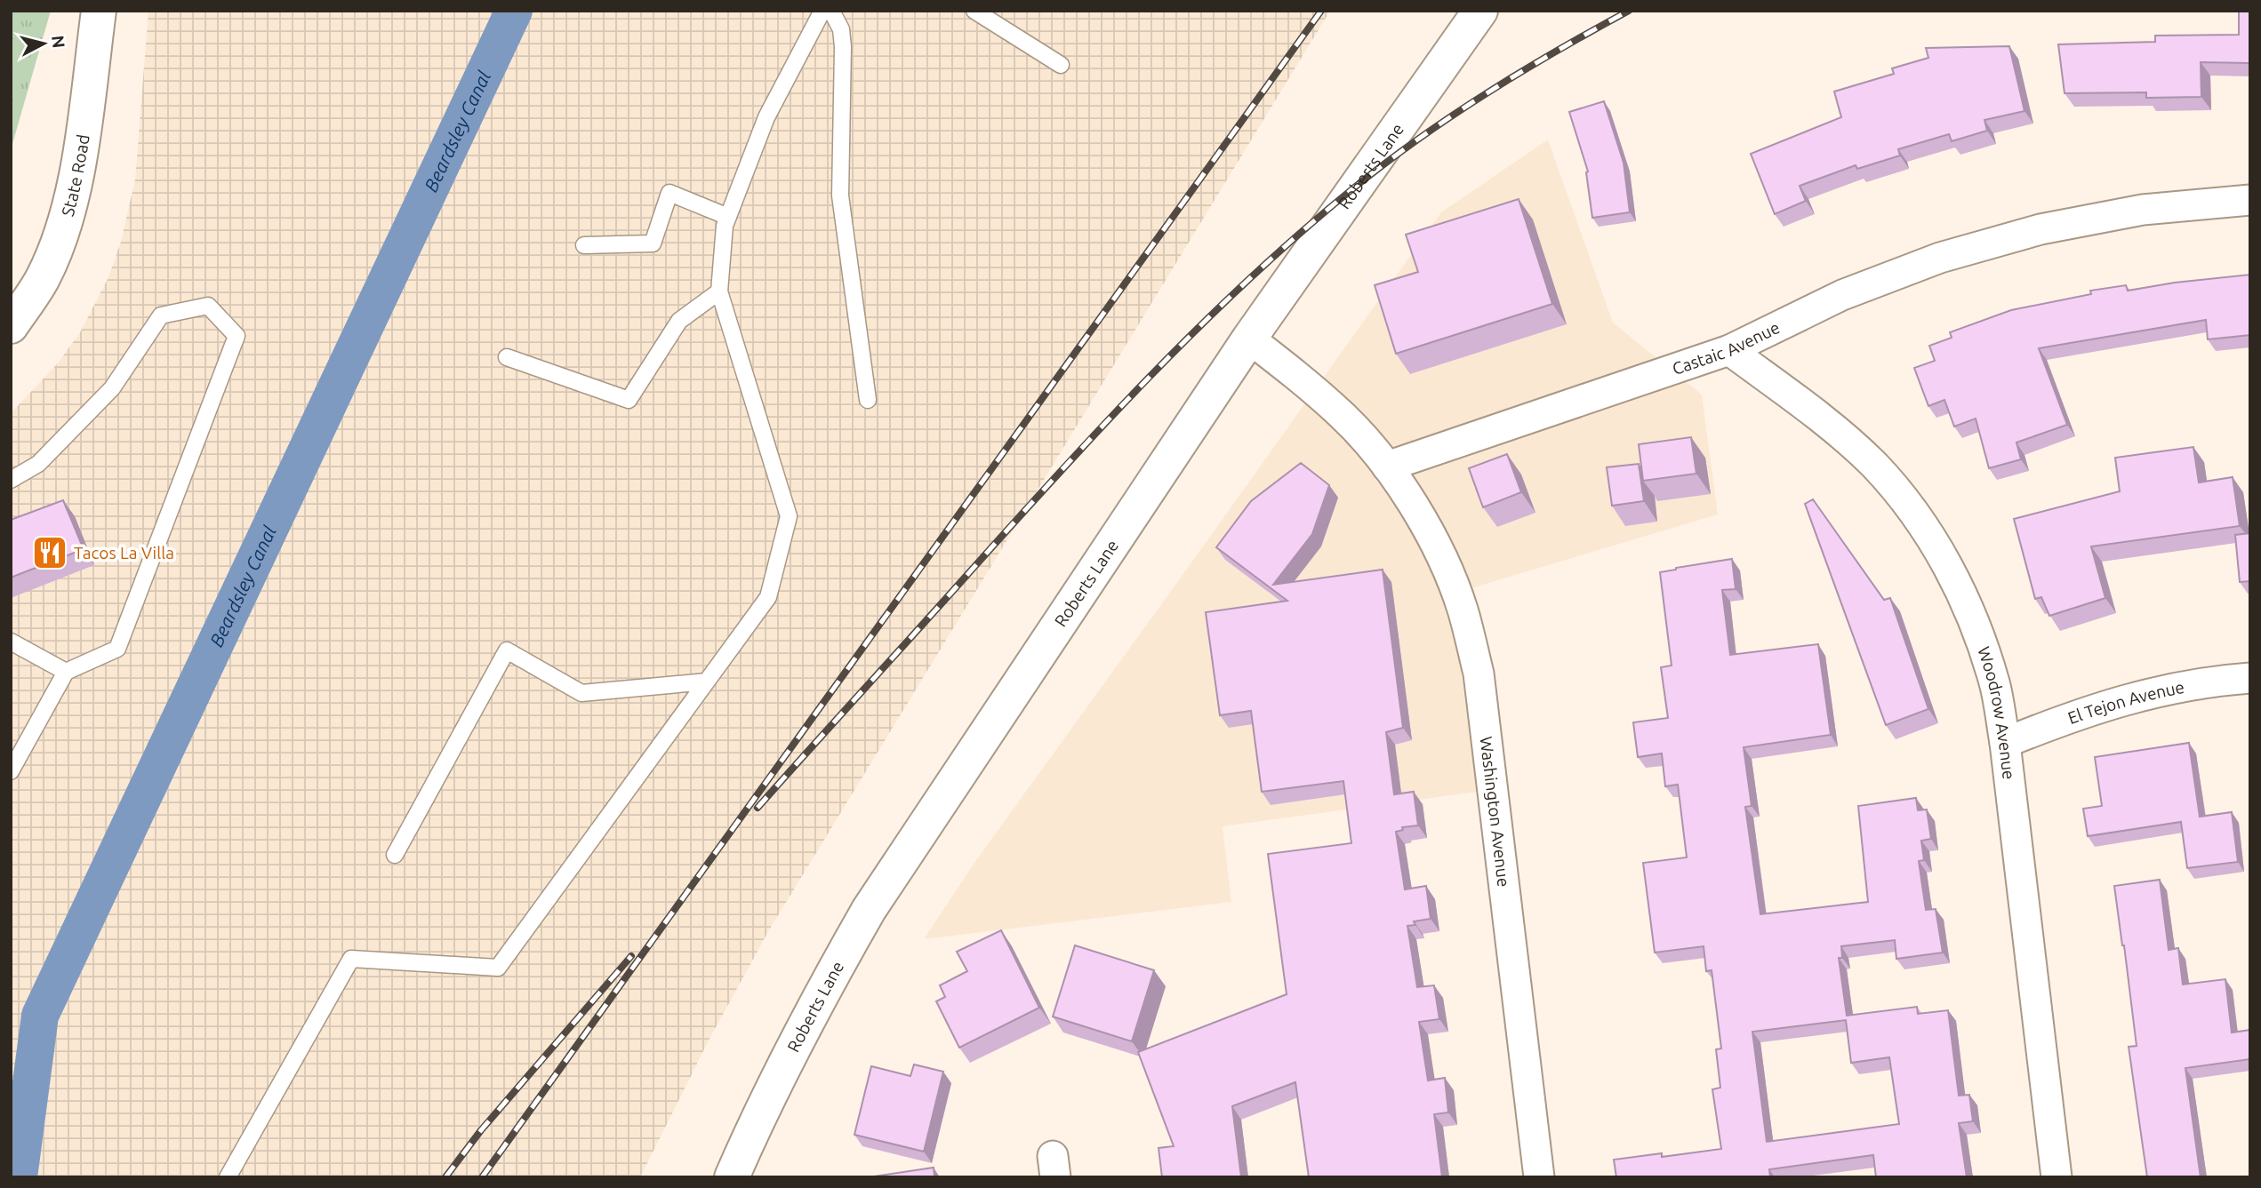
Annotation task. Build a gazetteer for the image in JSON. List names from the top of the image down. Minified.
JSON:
{"streets":{"street":["Roberts Lane","State Road","Castaic Avenue","El Tejon Avenue","Woodrow Avenue","Washington Avenue"]},"crossings":[["Castaic Avenue","Woodrow Avenue"],["Castaic Avenue","Washington Avenue"],["El Tejon Avenue","Woodrow Avenue"]],"water":["Beardsley Canal"],"places":{"restaurant":["Tacos La Villa"]},"north":"right"}
